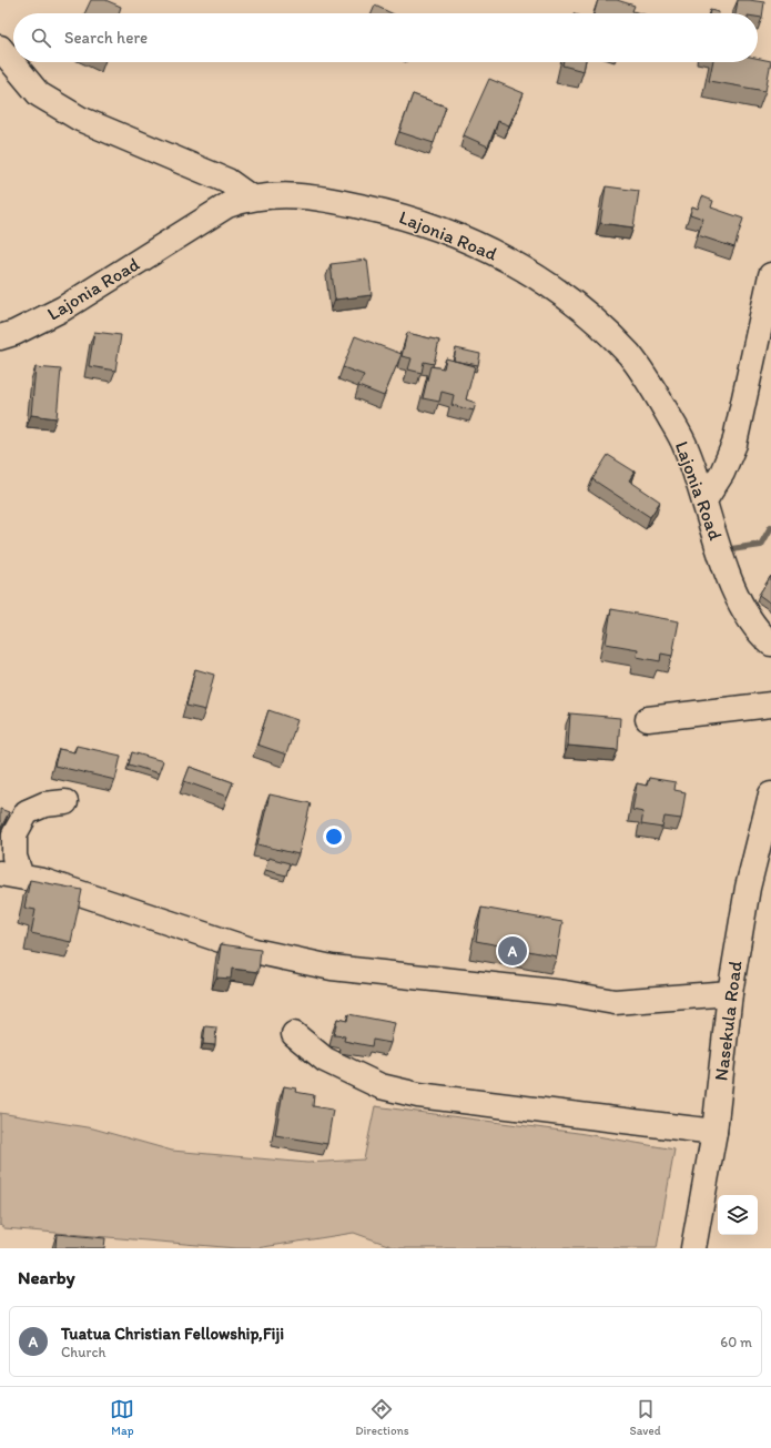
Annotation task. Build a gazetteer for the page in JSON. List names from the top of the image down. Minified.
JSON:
{"streets":{"street":["Lajonia Road","Nasekula Road"]},"page":{"search":"Search here","pins":"A","heading":"Nearby","list":[{"mark":"A","name":"Tuatua Christian Fellowship,Fiji","note":"Church","value":"60 m"}],"nav":["Map","Directions","Saved"]}}
